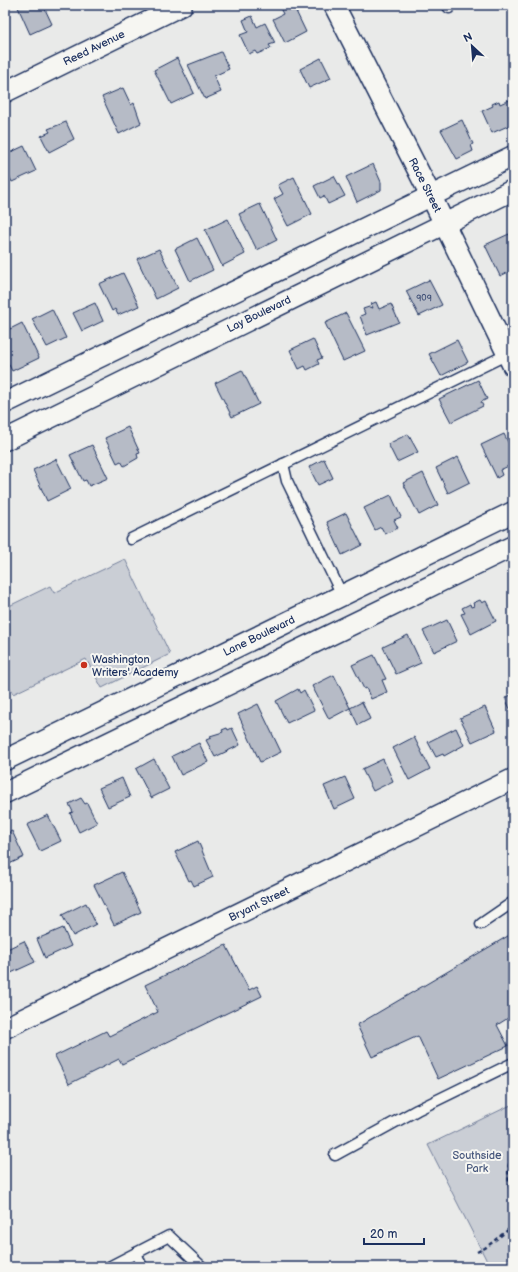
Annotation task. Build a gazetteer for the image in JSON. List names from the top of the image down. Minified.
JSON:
{"streets":{"street":["Reed Avenue","Race Street","Lay Boulevard","Lane Boulevard","Bryant Street"]},"crossings":[["Race Street","Lay Boulevard"]],"parks":["Southside Park"],"places":["Washington Writers' Academy"],"house_numbers":["909"],"scale_bar":"20 m","north":"top left"}
